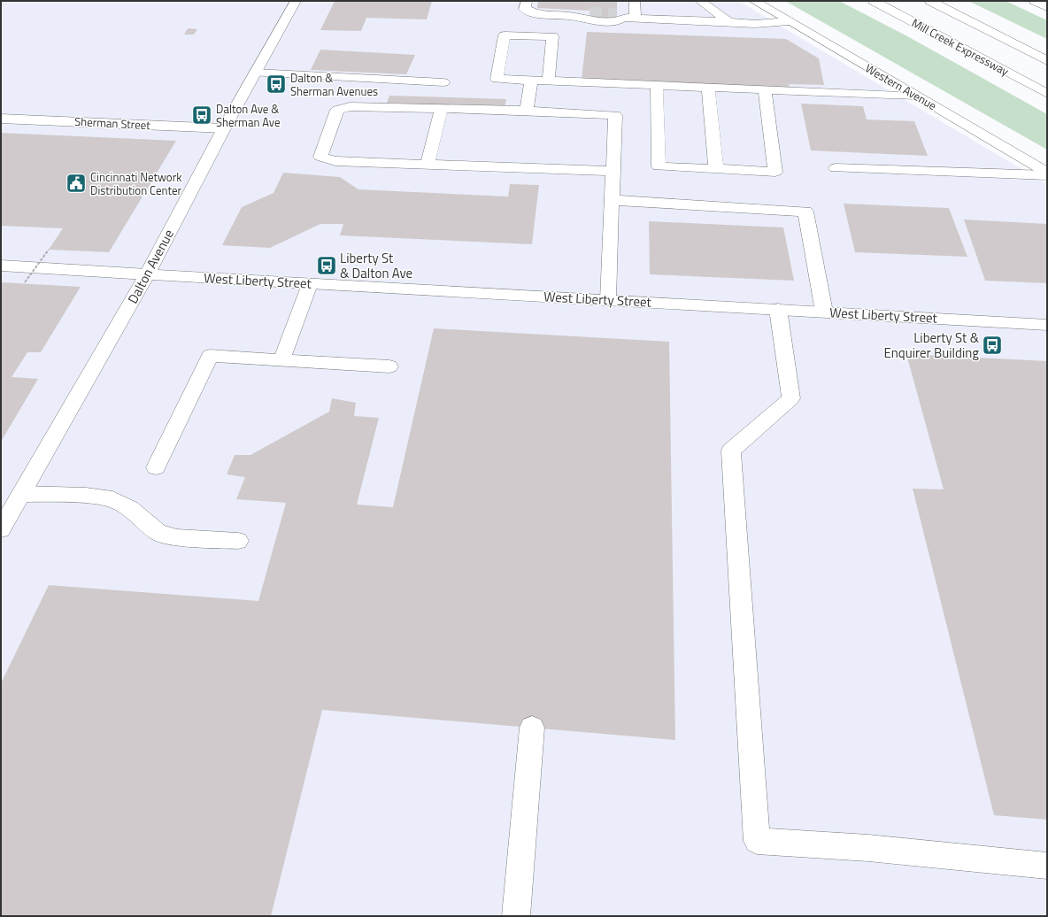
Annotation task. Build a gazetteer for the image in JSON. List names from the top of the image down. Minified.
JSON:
{"streets":{"main road":["Mill Creek Expressway","Western Avenue","Sherman Street","Dalton Avenue","West Liberty Street"]},"crossings":[["Sherman Street","Dalton Avenue"],["Dalton Avenue","West Liberty Street"]],"places":{"bus stop":["Dalton & Sherman Avenues","Dalton Ave & Sherman Ave","Liberty St & Dalton Ave","Liberty St & Enquirer Building"],"public building":["Cincinnati Network Distribution Center"]}}
